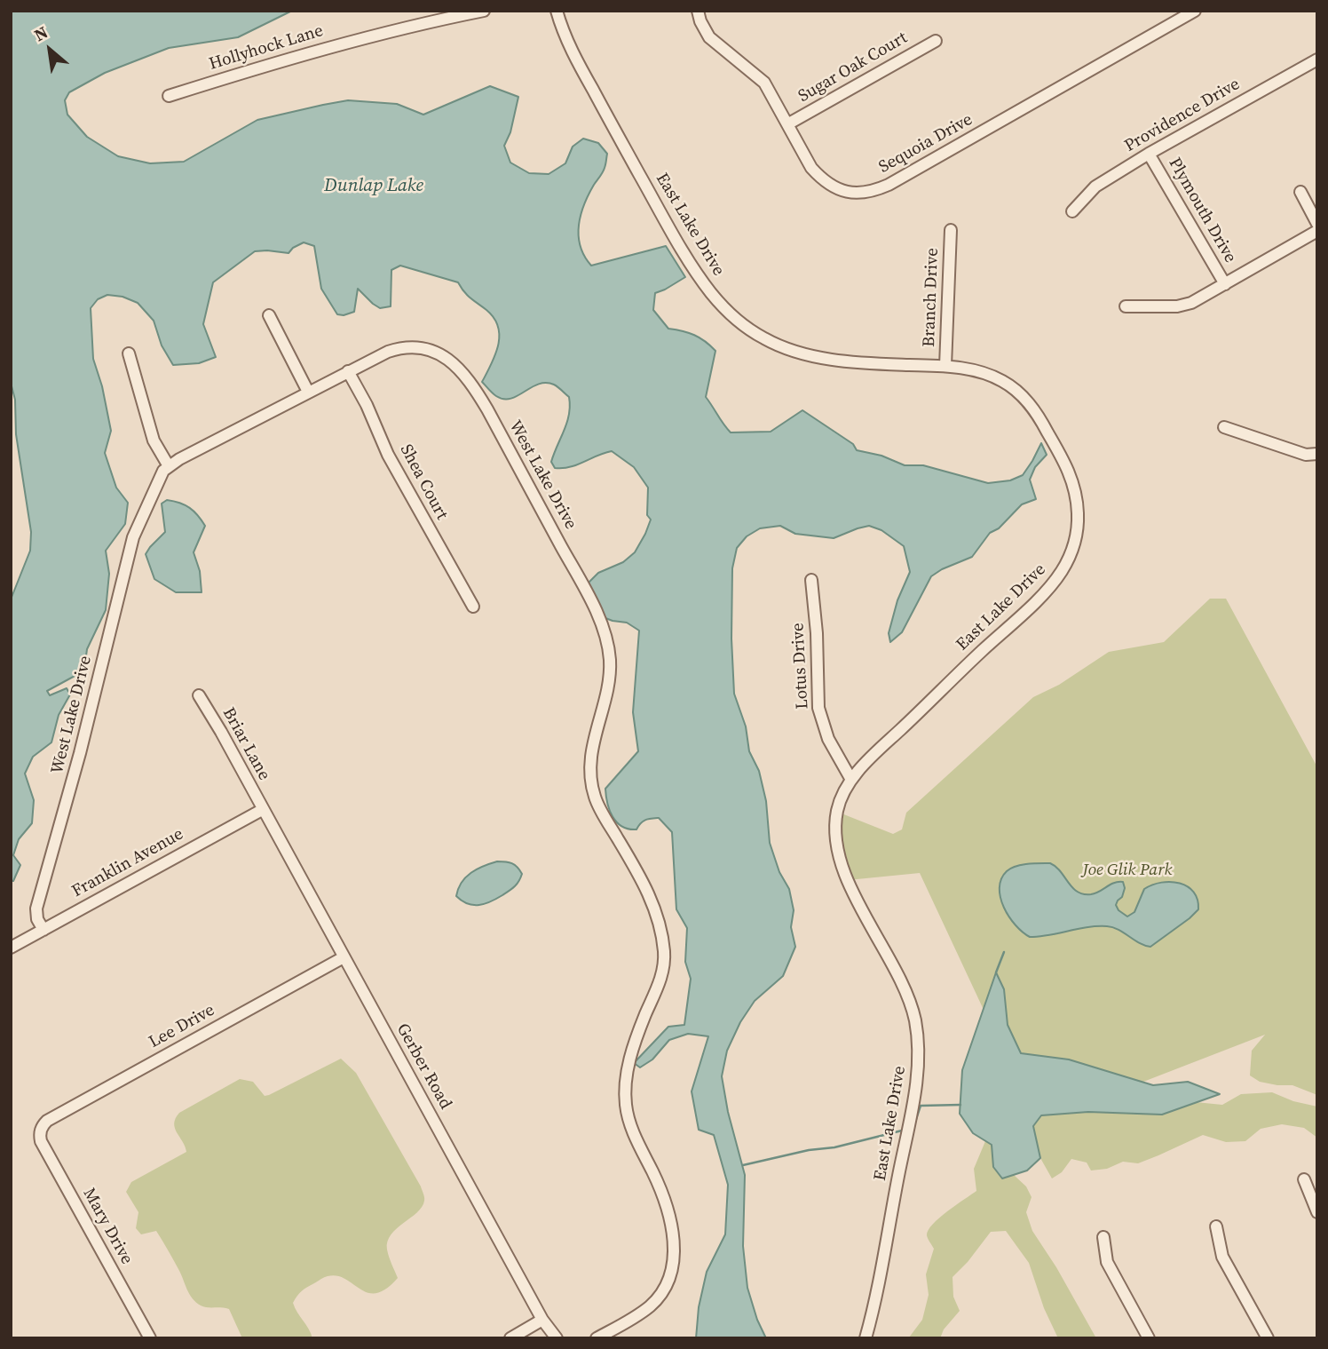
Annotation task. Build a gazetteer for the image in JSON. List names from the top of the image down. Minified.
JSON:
{"streets":{"street":["Hollyhock Lane","Sugar Oak Court","Providence Drive","Sequoia Drive","Plymouth Drive","East Lake Drive","Branch Drive","West Lake Drive","Shea Court","Lotus Drive","Briar Lane","Franklin Avenue","Lee Drive","Gerber Road","Mary Drive"]},"crossings":[["Sugar Oak Court","Sequoia Drive"],["Providence Drive","Plymouth Drive"],["East Lake Drive","Branch Drive"],["East Lake Drive","Lotus Drive"],["West Lake Drive","Shea Court"],["West Lake Drive","Franklin Avenue"],["Briar Lane","Franklin Avenue"],["Briar Lane","Gerber Road"],["Franklin Avenue","Gerber Road"],["Lee Drive","Gerber Road"],["Lee Drive","Mary Drive"]],"water":["Dunlap Lake"],"parks":["Joe Glik Park"],"north":"top left"}
